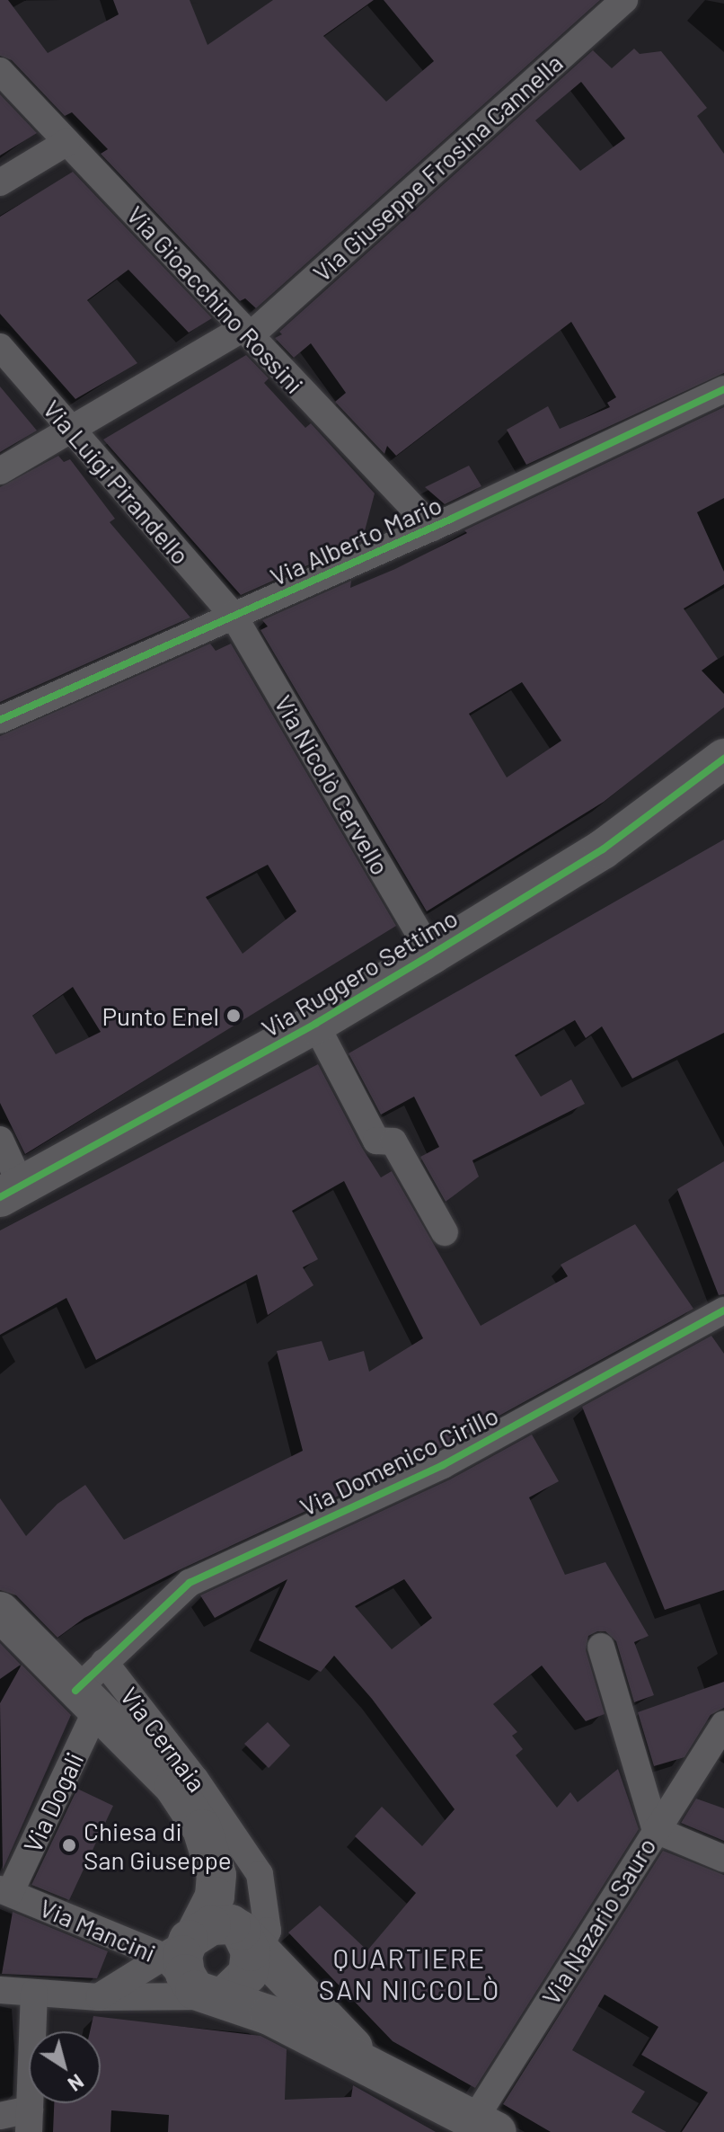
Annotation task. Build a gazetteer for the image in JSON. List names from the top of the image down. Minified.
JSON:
{"streets":{"street":["Via Giuseppe Frosina Cannella","Via Gioacchino Rossini","Via Luigi Pirandello","Via Alberto Mario","Via Nicolò Cervello","Via Ruggero Settimo","Via Domenico Cirillo","Via Cernaia","Via Dogali","Via Nazario Sauro","Via Mancini"]},"crossings":[["Via Giuseppe Frosina Cannella","Via Gioacchino Rossini"],["Via Giuseppe Frosina Cannella","Via Luigi Pirandello"],["Via Gioacchino Rossini","Via Alberto Mario"],["Via Luigi Pirandello","Via Alberto Mario"],["Via Luigi Pirandello","Via Nicolò Cervello"],["Via Alberto Mario","Via Nicolò Cervello"],["Via Nicolò Cervello","Via Ruggero Settimo"],["Via Domenico Cirillo","Via Cernaia"],["Via Domenico Cirillo","Via Dogali"],["Via Cernaia","Via Dogali"],["Via Cernaia","Via Mancini"],["Via Dogali","Via Mancini"]],"districts":["QUARTIERE SAN NICCOLÒ"],"places":["Punto Enel","Chiesa di San Giuseppe"],"north":"bottom right"}
